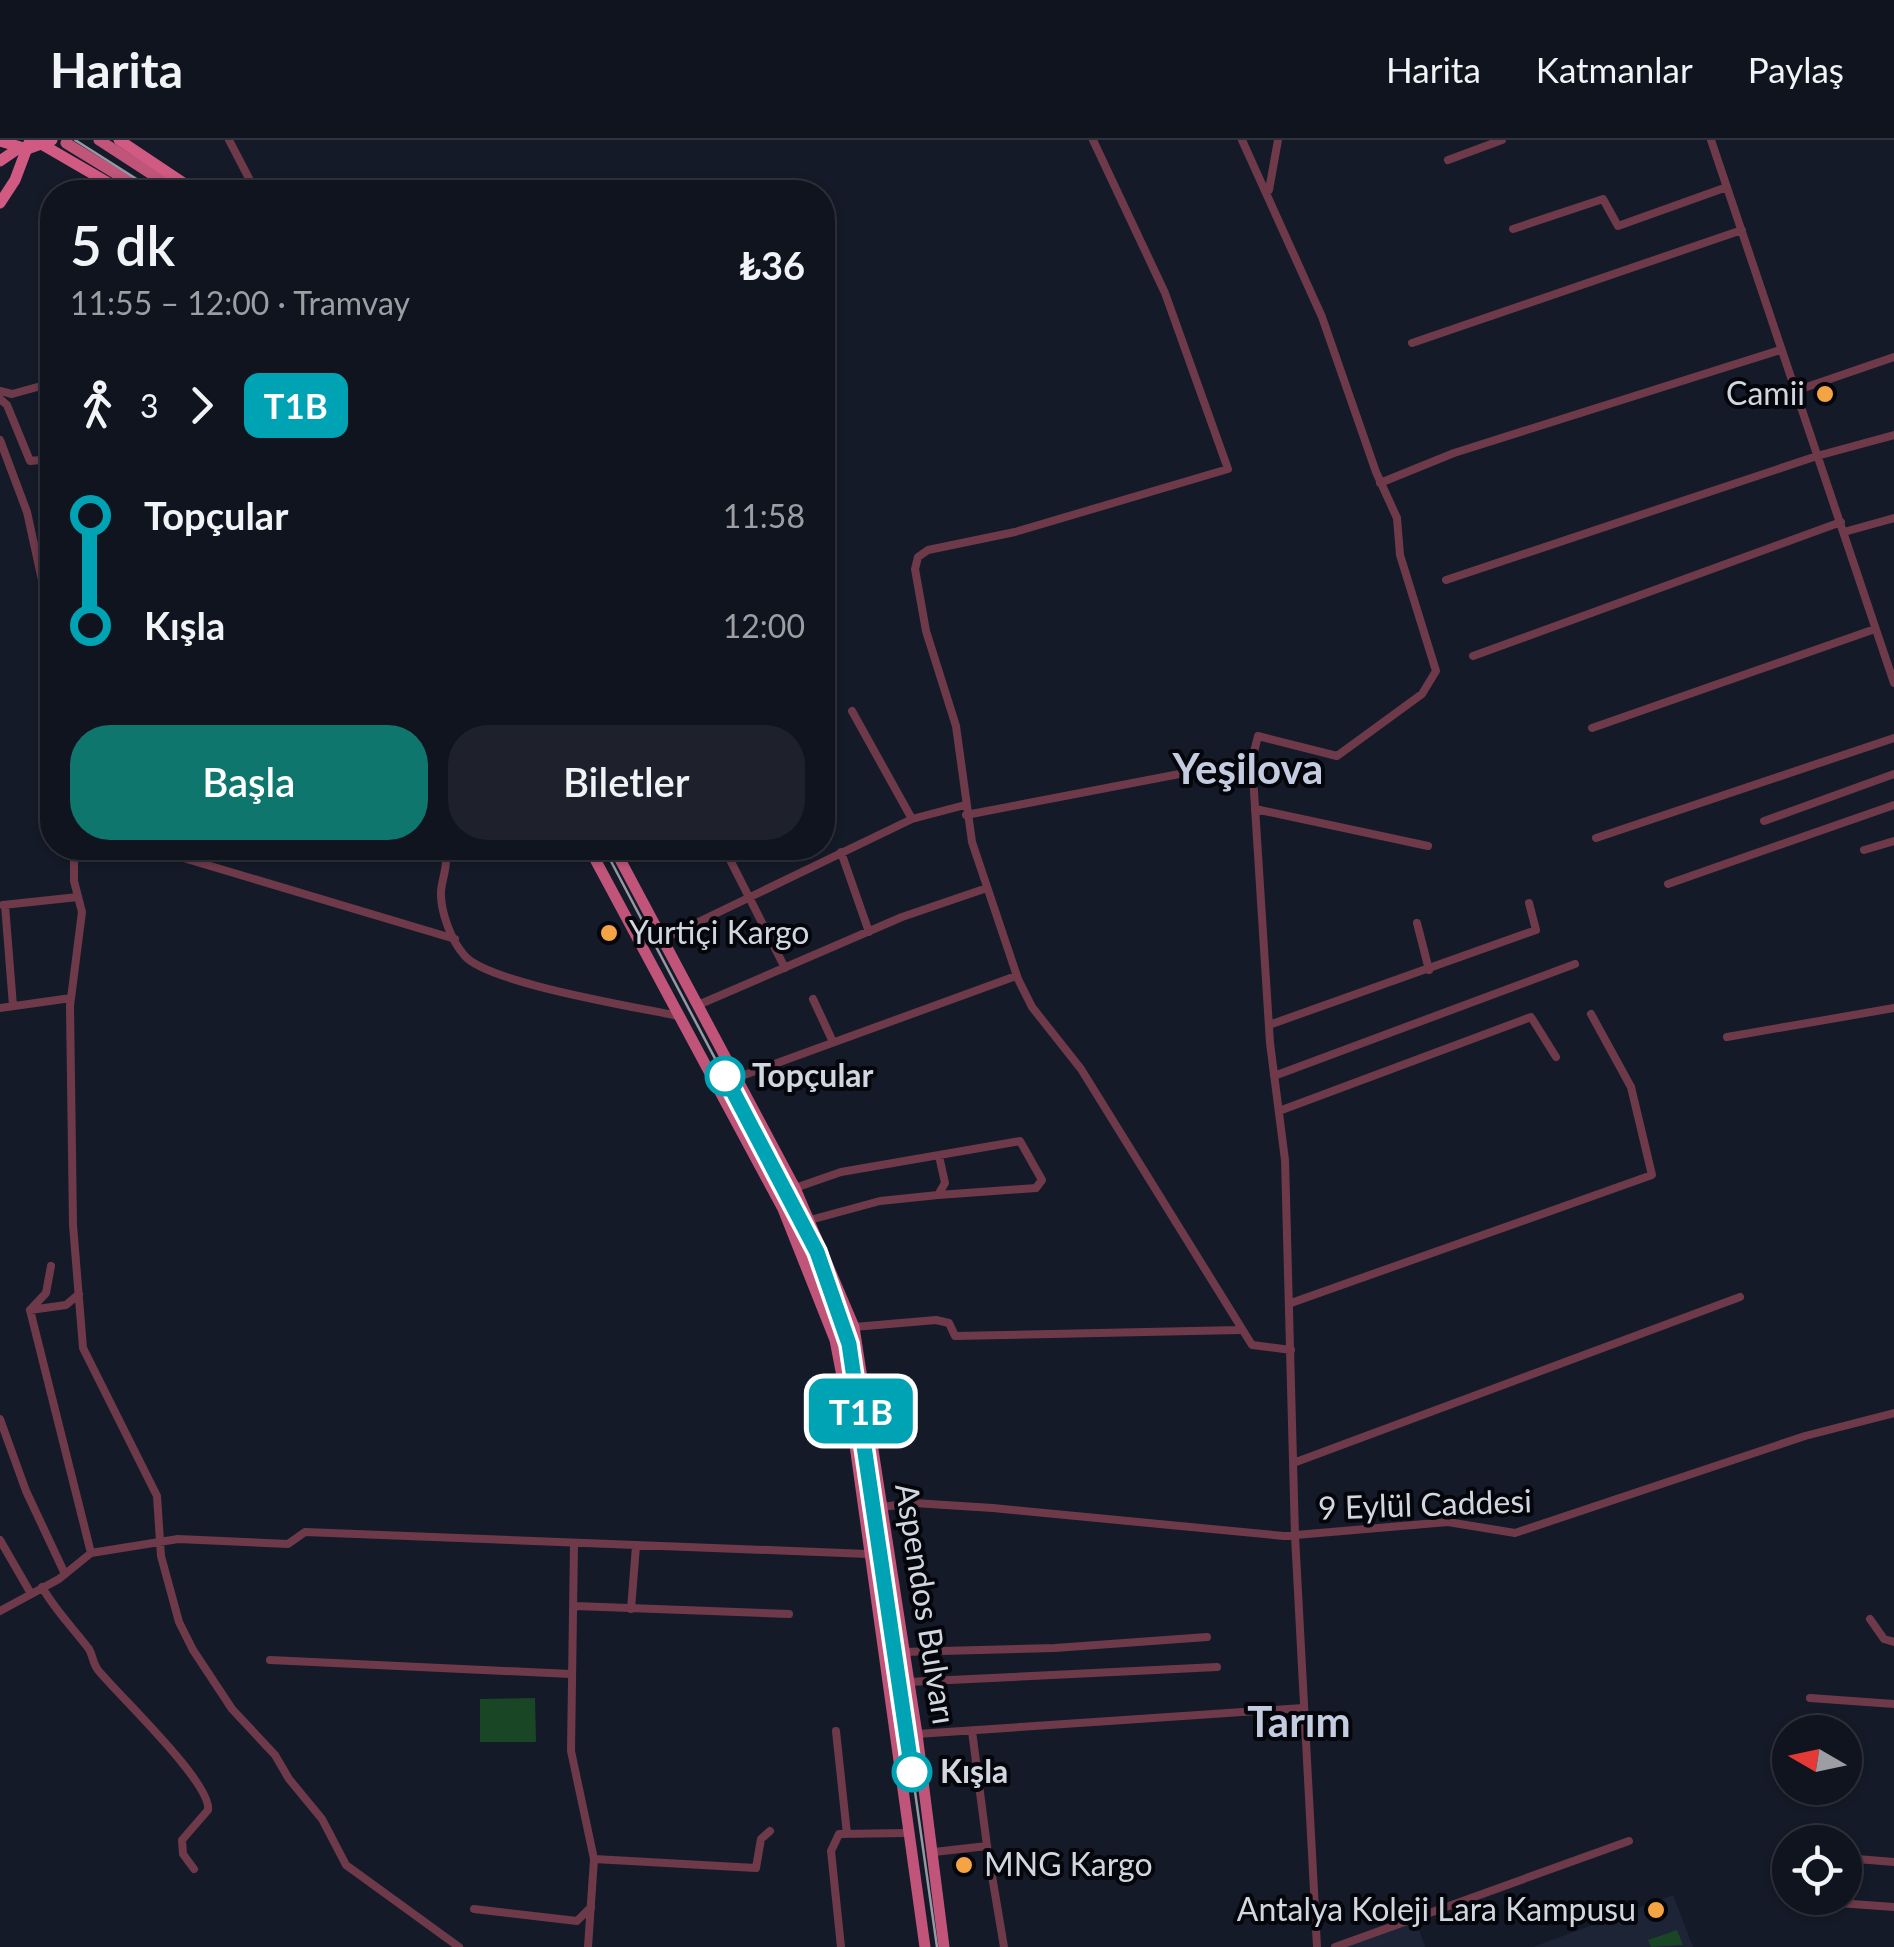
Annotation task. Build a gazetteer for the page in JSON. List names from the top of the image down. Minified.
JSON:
{"streets":{"main road":["Aspendos Bulvarı"],"street":["9 Eylül Caddesi"]},"crossings":[["9 Eylül Caddesi","Aspendos Bulvarı"]],"districts":["Yeşilova","Tarım"],"places":["Camii","Yurtiçi Kargo","Topçular","Kışla","MNG Kargo","Antalya Koleji Lara Kampusu"],"lines":["tram line T1B"],"north":"left","page":{"header":"Harita","nav":["Harita","Katmanlar","Paylaş"],"on_map":"T1B","heading":["5 dk","11:55 – 12:00 · Tramvay","₺36"],"legs":["3","T1B"],"list":[{"name":"Topçular","value":"11:58"},{"name":"Kışla","value":"12:00"}],"buttons":["Başla","Biletler"]}}
